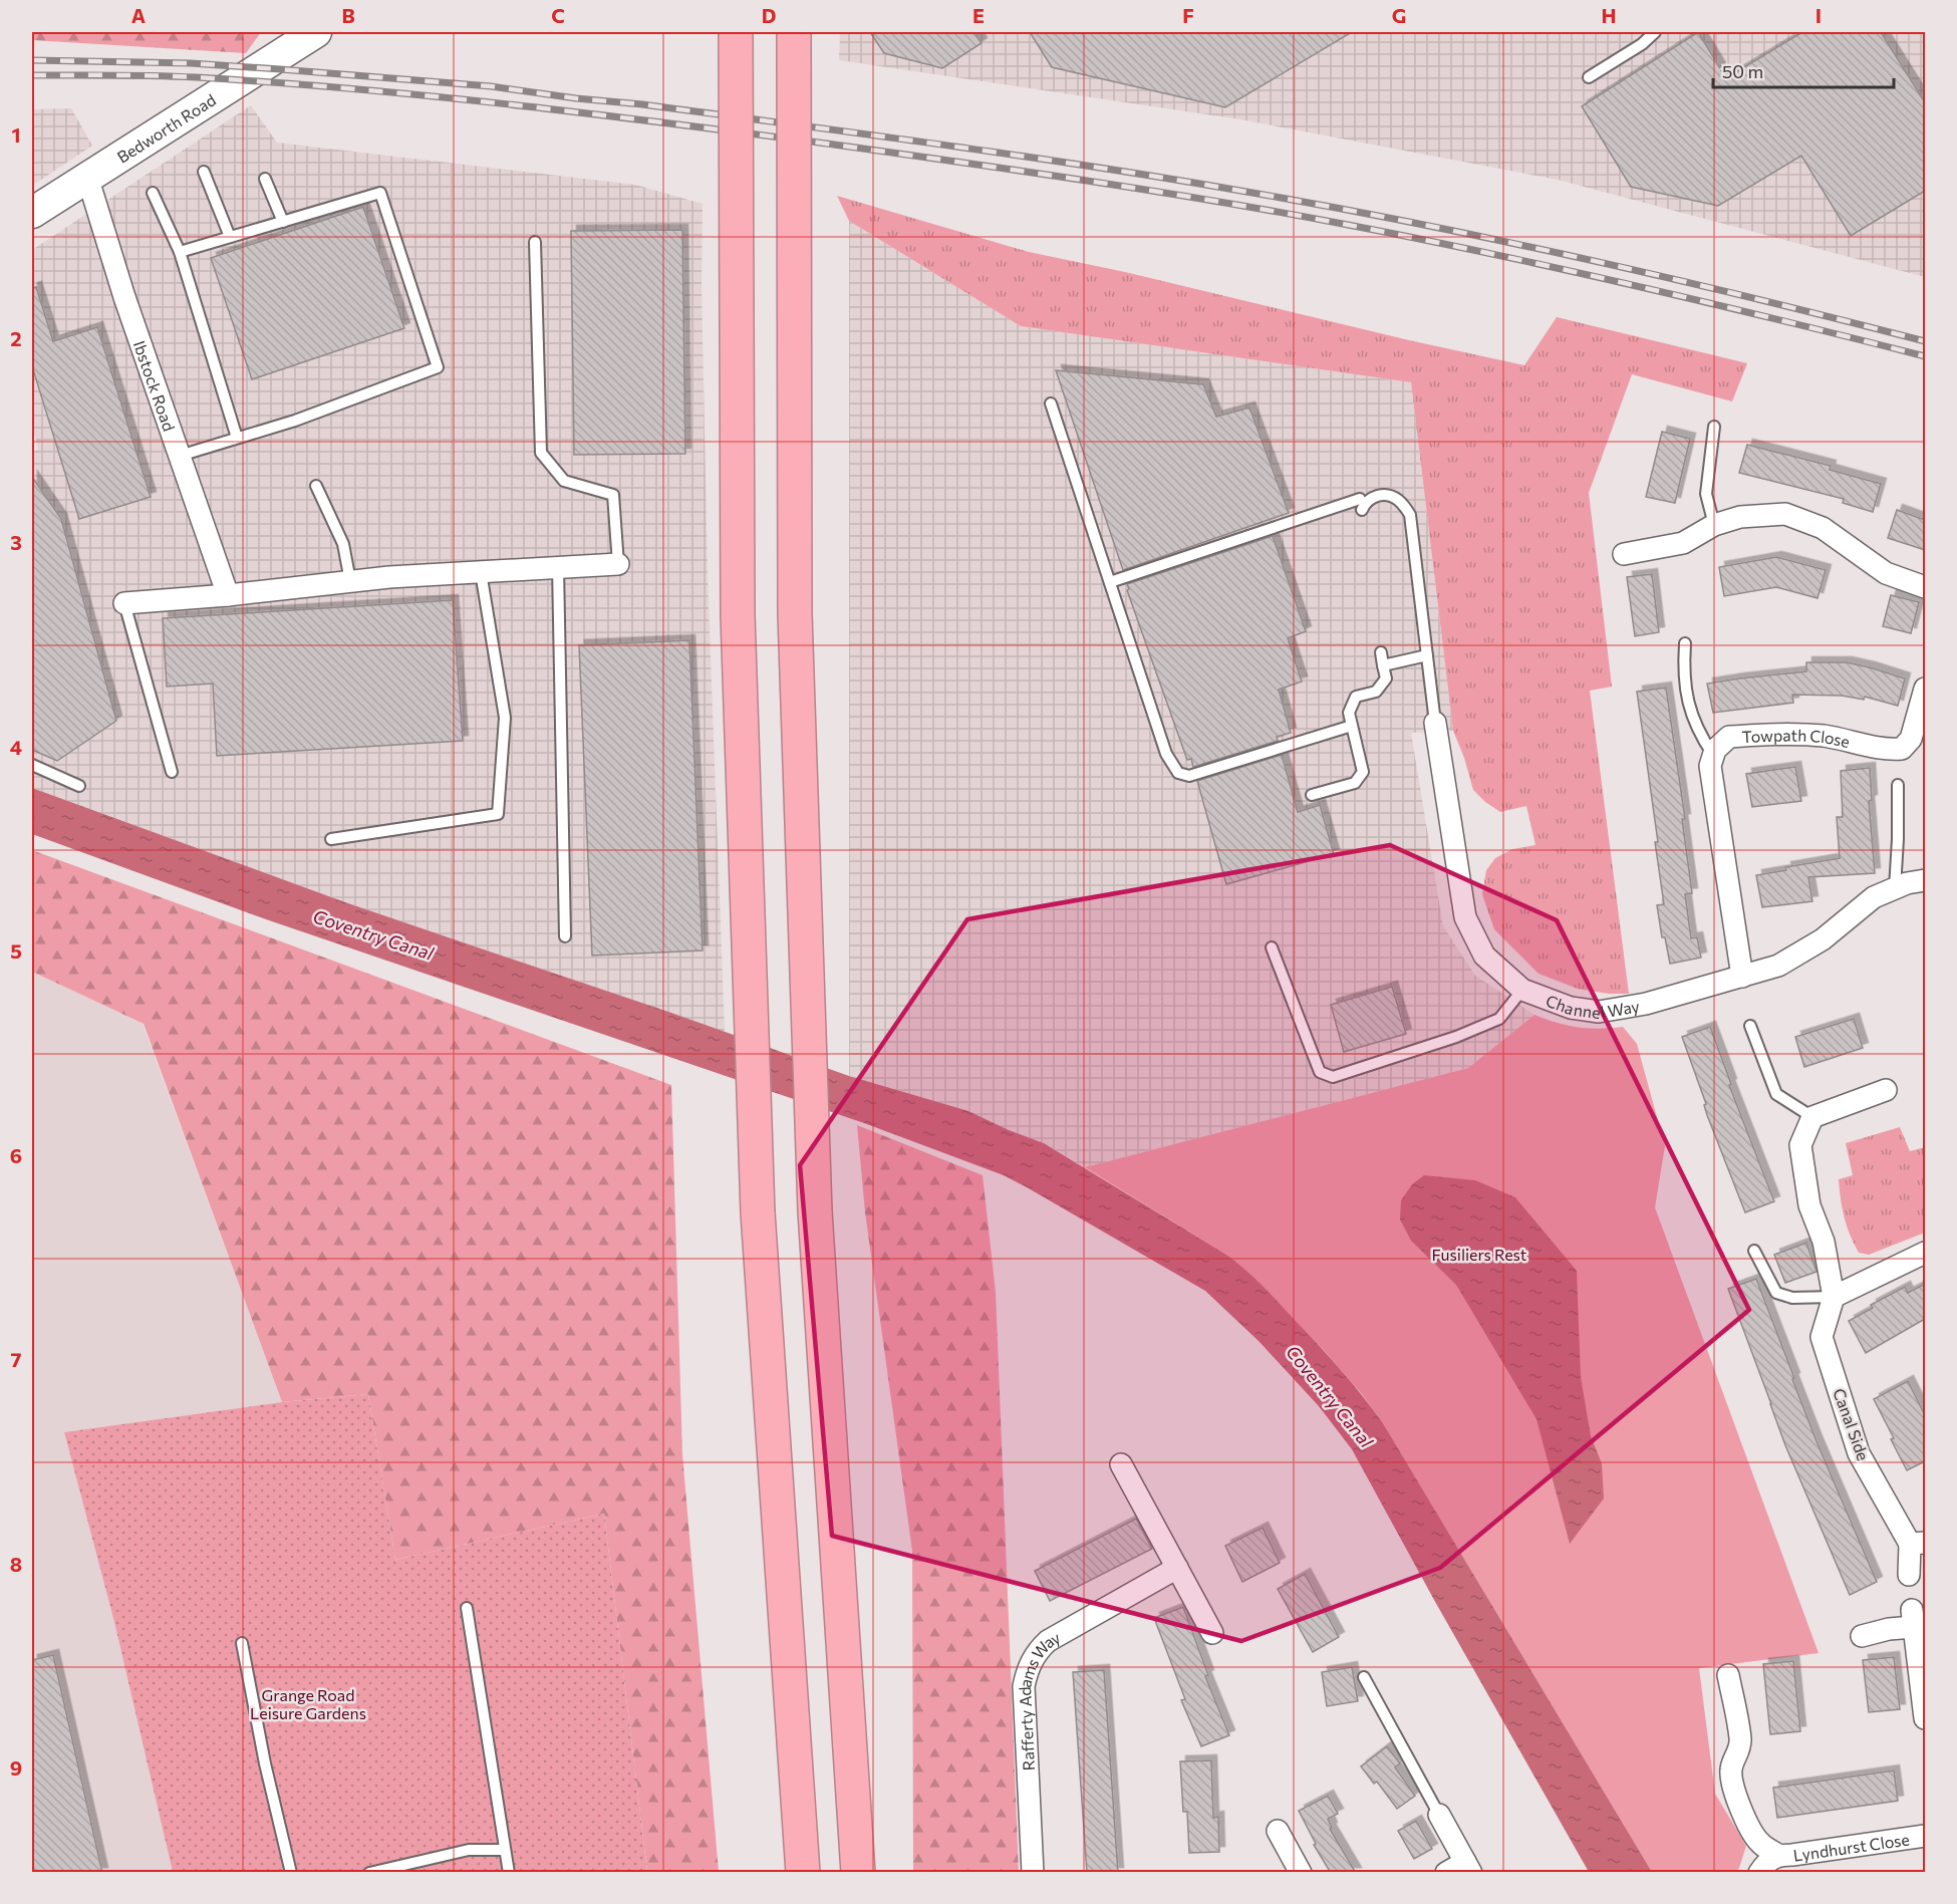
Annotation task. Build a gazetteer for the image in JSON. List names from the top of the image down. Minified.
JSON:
{"streets":{"main road":["Bedworth Road"],"street":["Ibstock Road","Towpath Close","Channel Way","Canal Side","Rafferty Adams Way","Lyndhurst Close"]},"crossings":[["Bedworth Road","Ibstock Road"]],"water":["Coventry Canal"],"parks":["Fusiliers Rest","Grange Road Leisure Gardens"],"scale_bar":"50 m","grid":{"columns":["A","B","C","D","E","F","G","H","I"],"rows":["1","2","3","4","5","6","7","8","9"]}}
